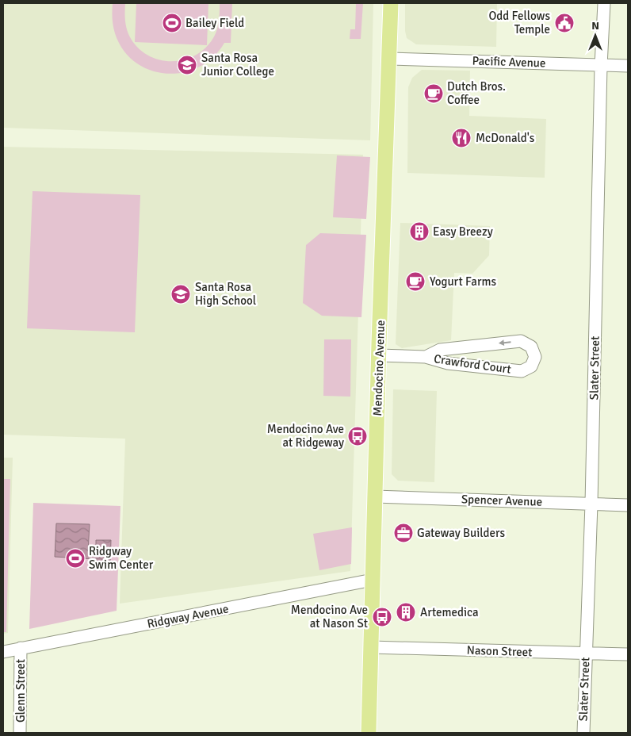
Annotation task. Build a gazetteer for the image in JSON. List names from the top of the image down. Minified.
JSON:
{"streets":{"main road":["Mendocino Avenue"],"street":["Pacific Avenue","Crawford Court","Slater Street","Spencer Avenue","Ridgway Avenue","Nason Street","Glenn Street"]},"crossings":[["Pacific Avenue","Mendocino Avenue"],["Pacific Avenue","Slater Street"],["Crawford Court","Mendocino Avenue"],["Mendocino Avenue","Spencer Avenue"],["Mendocino Avenue","Ridgway Avenue"],["Mendocino Avenue","Nason Street"],["Slater Street","Spencer Avenue"],["Slater Street","Nason Street"],["Ridgway Avenue","Glenn Street"]],"places":{"sports":["Bailey Field","Ridgway Swim Center"],"public building":["Odd Fellows Temple"],"school or university":["Santa Rosa Junior College","Santa Rosa High School"],"cafe":["Dutch Bros. Coffee","Yogurt Farms"],"restaurant":["McDonald's"],"building":["Easy Breezy","Artemedica"],"bus stop":["Mendocino Ave at Ridgeway","Mendocino Ave at Nason St"],"office":["Gateway Builders"]},"north":"top"}
